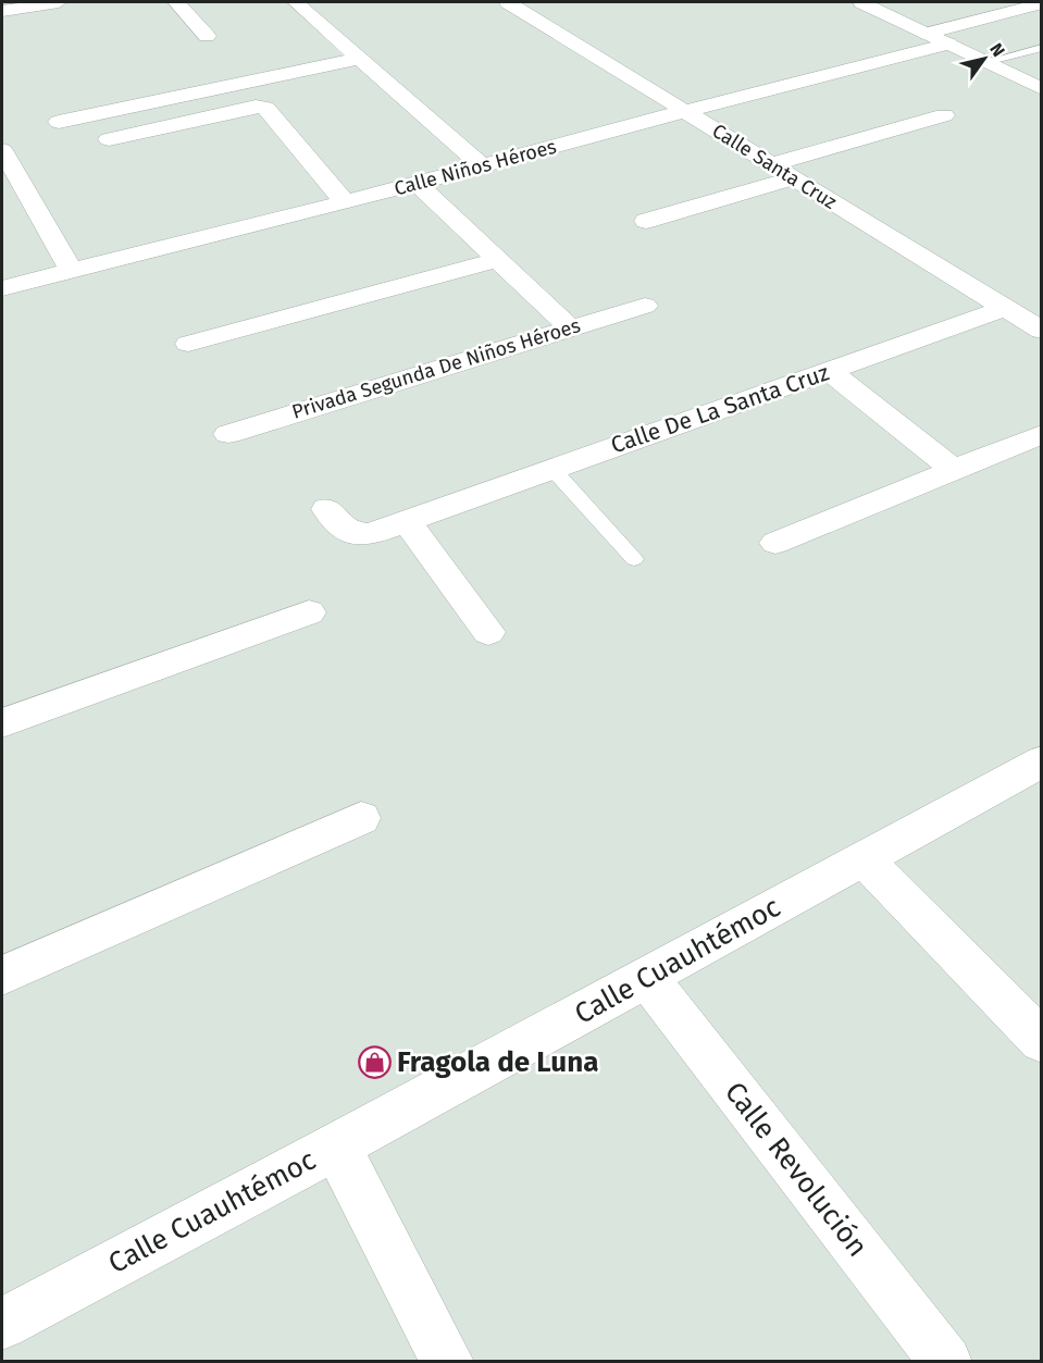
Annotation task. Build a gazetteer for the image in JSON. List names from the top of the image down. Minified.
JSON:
{"streets":{"street":["Calle Santa Cruz","Calle Niños Héroes","Privada Segunda De Niños Héroes","Calle De La Santa Cruz","Calle Cuauhtémoc","Calle Revolución"]},"crossings":[["Calle Santa Cruz","Calle Niños Héroes"],["Calle Santa Cruz","Calle De La Santa Cruz"],["Calle Cuauhtémoc","Calle Revolución"]],"places":{"shop":["Fragola de Luna"]},"north":"top right"}
